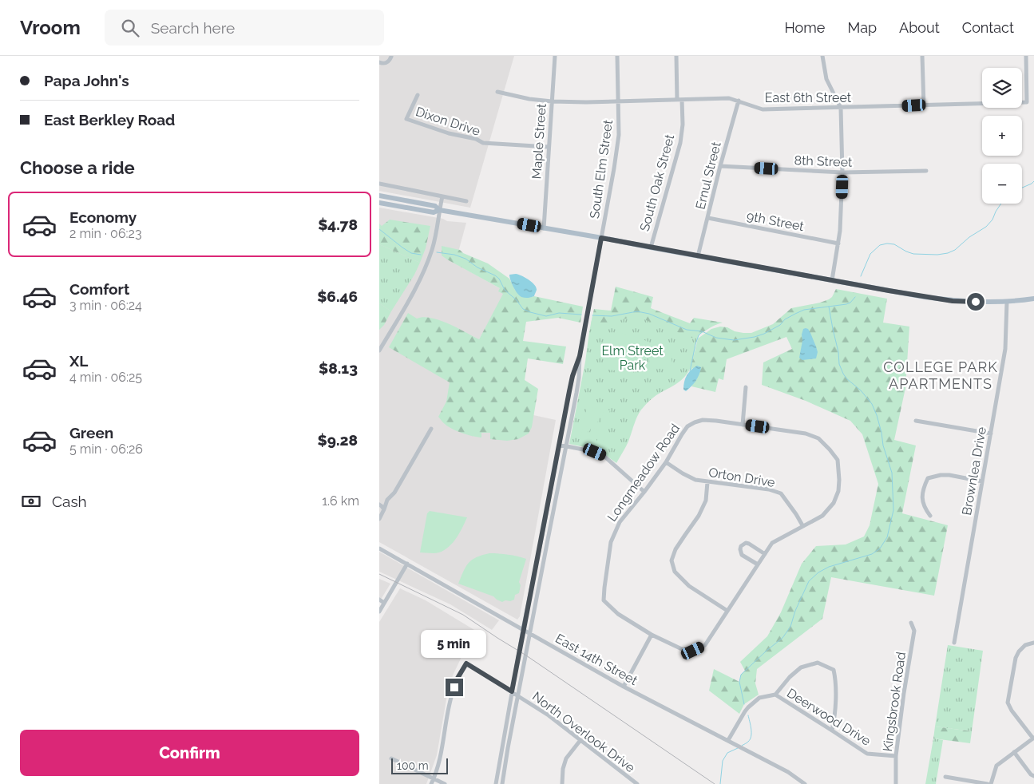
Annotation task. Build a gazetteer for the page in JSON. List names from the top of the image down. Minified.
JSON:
{"streets":{"street":["East 6th Street","Dixon Drive","Maple Street","8th Street","South Elm Street","Ernul Street","South Oak Street","9th Street","Brownlea Drive","Longmeadow Road","Orton Drive","East 14th Street","Kingsbrook Road","Deerwood Drive","North Overlook Drive"]},"crossings":[["East 6th Street","Maple Street"],["East 6th Street","South Elm Street"],["East 6th Street","Ernul Street"],["East 6th Street","South Oak Street"],["Dixon Drive","Maple Street"],["8th Street","Ernul Street"],["South Elm Street","East 14th Street"],["South Elm Street","North Overlook Drive"],["Ernul Street","9th Street"],["Longmeadow Road","Orton Drive"],["Kingsbrook Road","Deerwood Drive"]],"districts":["COLLEGE PARK APARTMENTS"],"parks":["Elm Street Park"],"scale_bar":"100 m","page":{"header":"Vroom","search":"Search here","nav":["Home","Map","About","Contact"],"banner":["Papa John's","East Berkley Road"],"map_buttons":["+","−"],"heading":"Choose a ride","list":[{"name":"Economy","note":"2 min · 06:23","value":"$4.78"},{"name":"Comfort","note":"3 min · 06:24","value":"$6.46"},{"name":"XL","note":"4 min · 06:25","value":"$8.13"},{"name":"Green","note":"5 min · 06:26","value":"$9.28"}],"pay":["Cash","1.6 km"],"bubble":"5 min","buttons":"Confirm","scale":"100 m"}}
